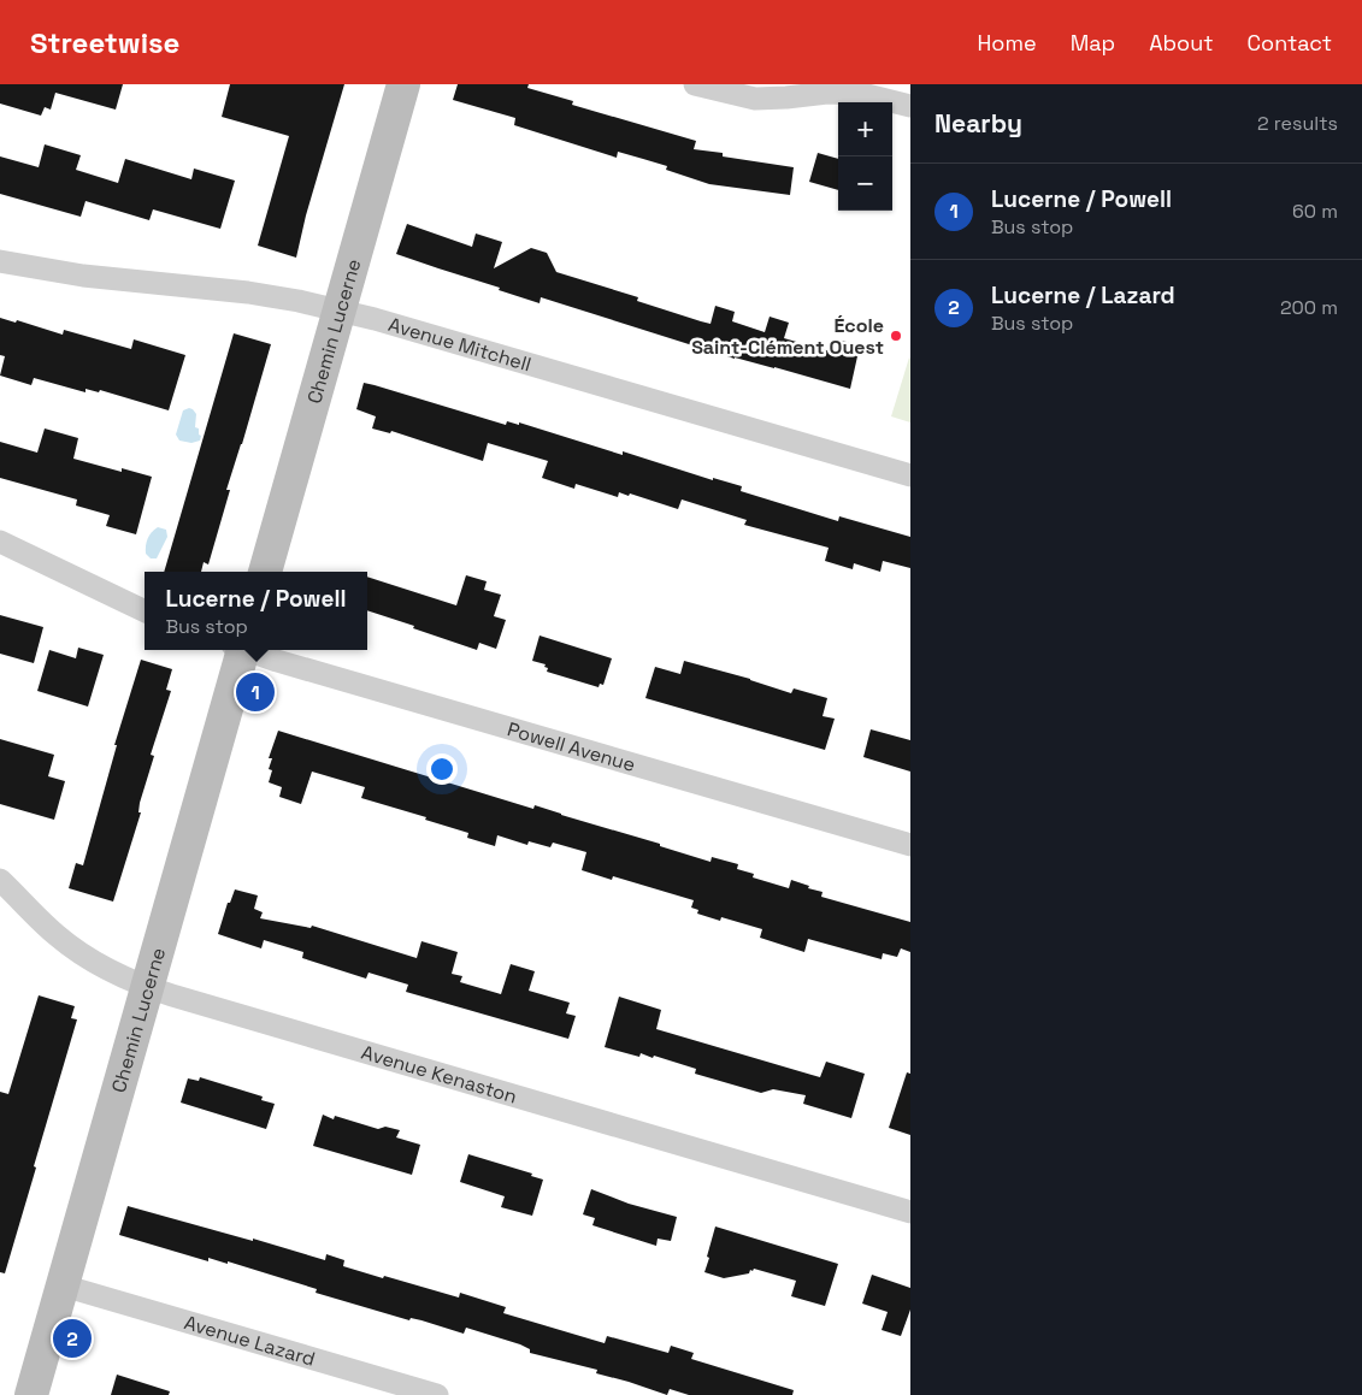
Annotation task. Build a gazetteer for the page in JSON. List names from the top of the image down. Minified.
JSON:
{"streets":{"main road":["Chemin Lucerne"],"street":["Avenue Mitchell","Powell Avenue","Avenue Kenaston","Avenue Lazard"]},"crossings":[["Chemin Lucerne","Avenue Mitchell"],["Chemin Lucerne","Avenue Kenaston"],["Chemin Lucerne","Avenue Lazard"]],"places":["École Saint-Clément Ouest"],"page":{"header":"Streetwise","nav":["Home","Map","About","Contact"],"heading":["Nearby","2 results"],"map_buttons":["+","−"],"list":[{"mark":"1","name":"Lucerne / Powell","note":"Bus stop","value":"60 m"},{"mark":"2","name":"Lucerne / Lazard","note":"Bus stop","value":"200 m"}],"popup":["Lucerne / Powell","Bus stop"],"pins":["1","2"]}}
